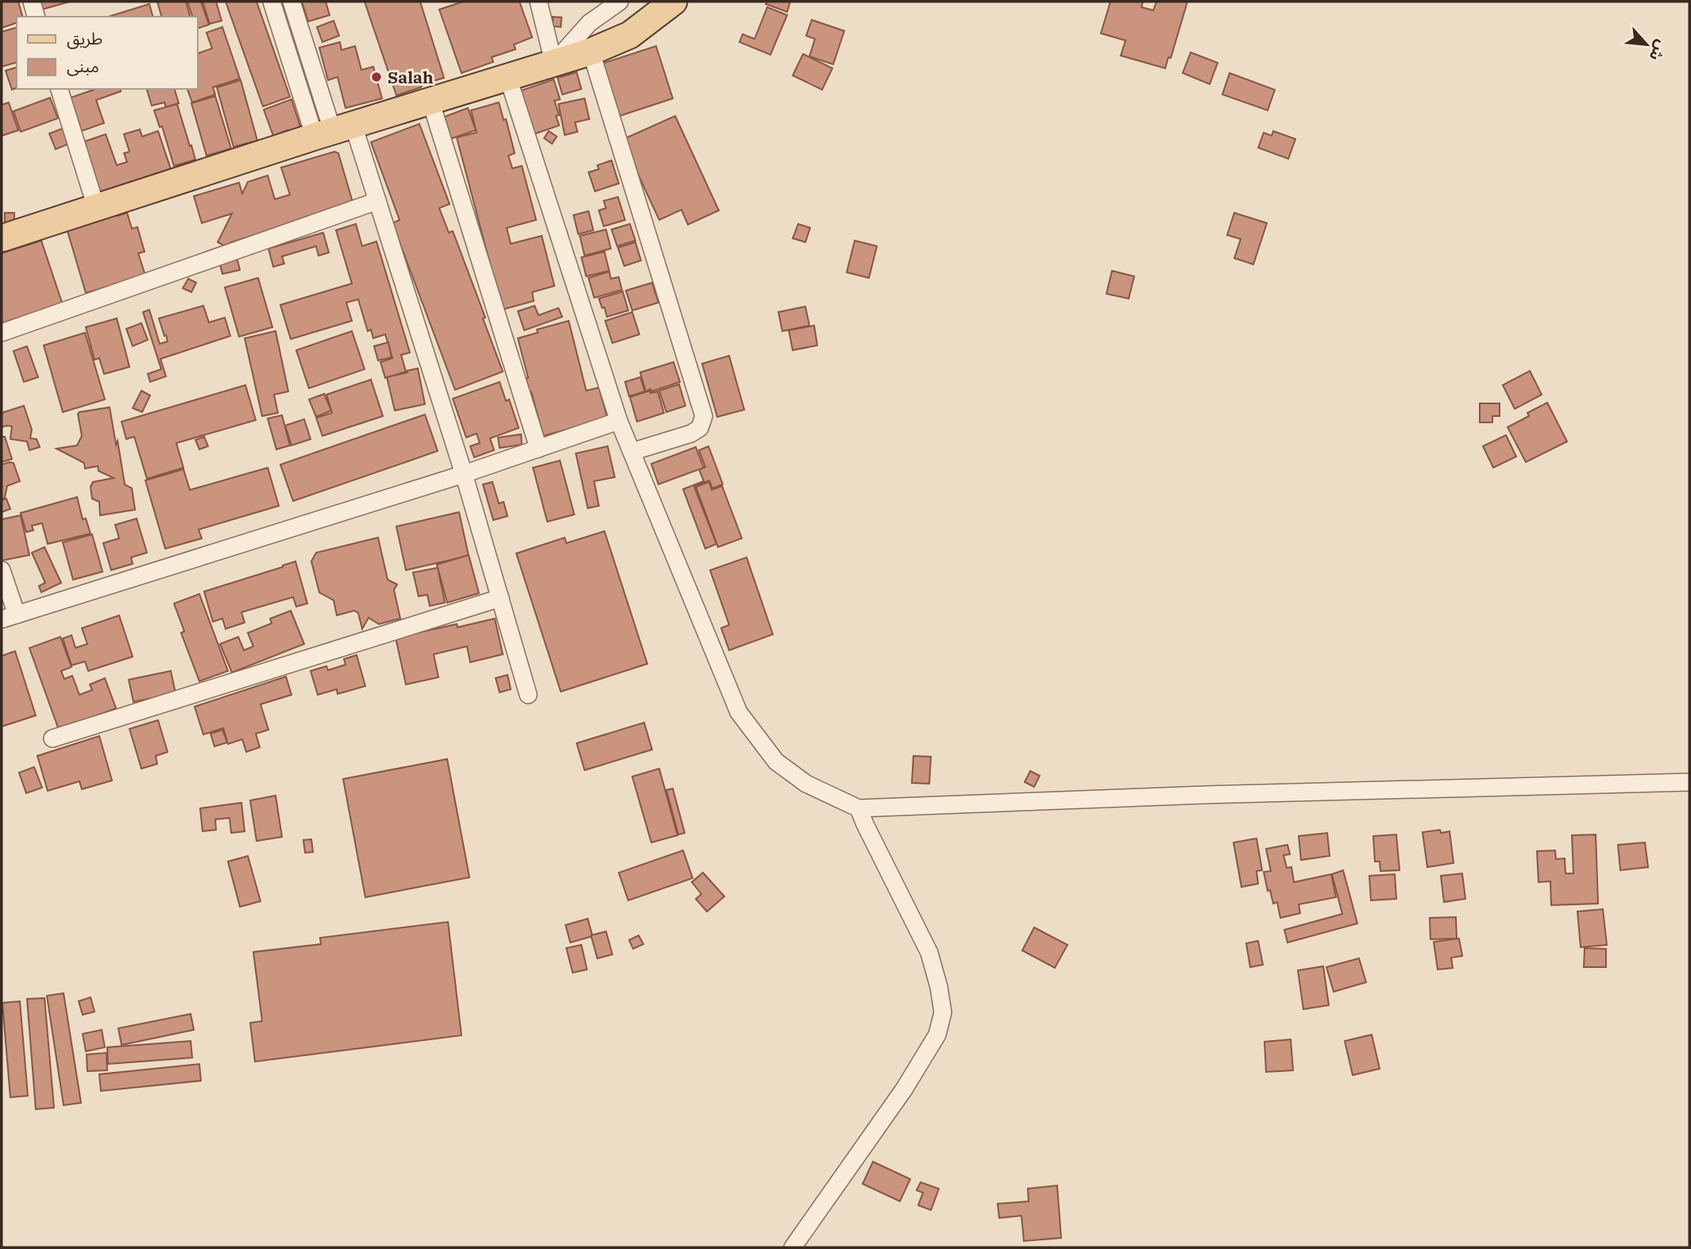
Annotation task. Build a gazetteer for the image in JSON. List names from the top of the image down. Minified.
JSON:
{"places":["Salah"],"legend":["طريق","مبنى"],"north":"bottom right"}
